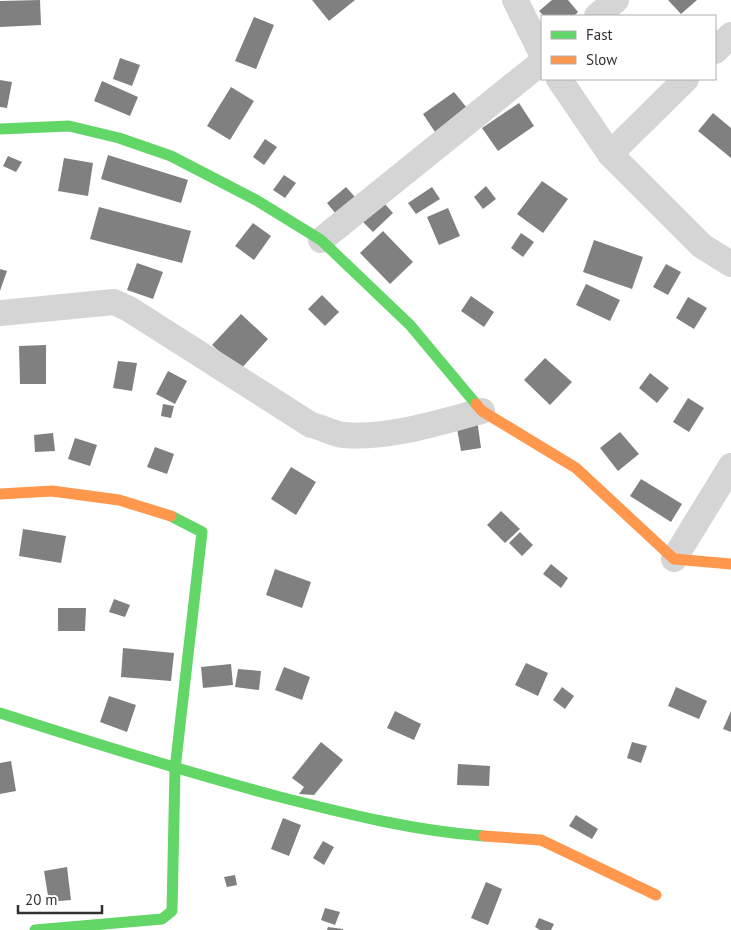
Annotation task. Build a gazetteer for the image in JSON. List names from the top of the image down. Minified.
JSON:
{"legend":["Fast","Slow"],"scale_bar":"20 m"}
